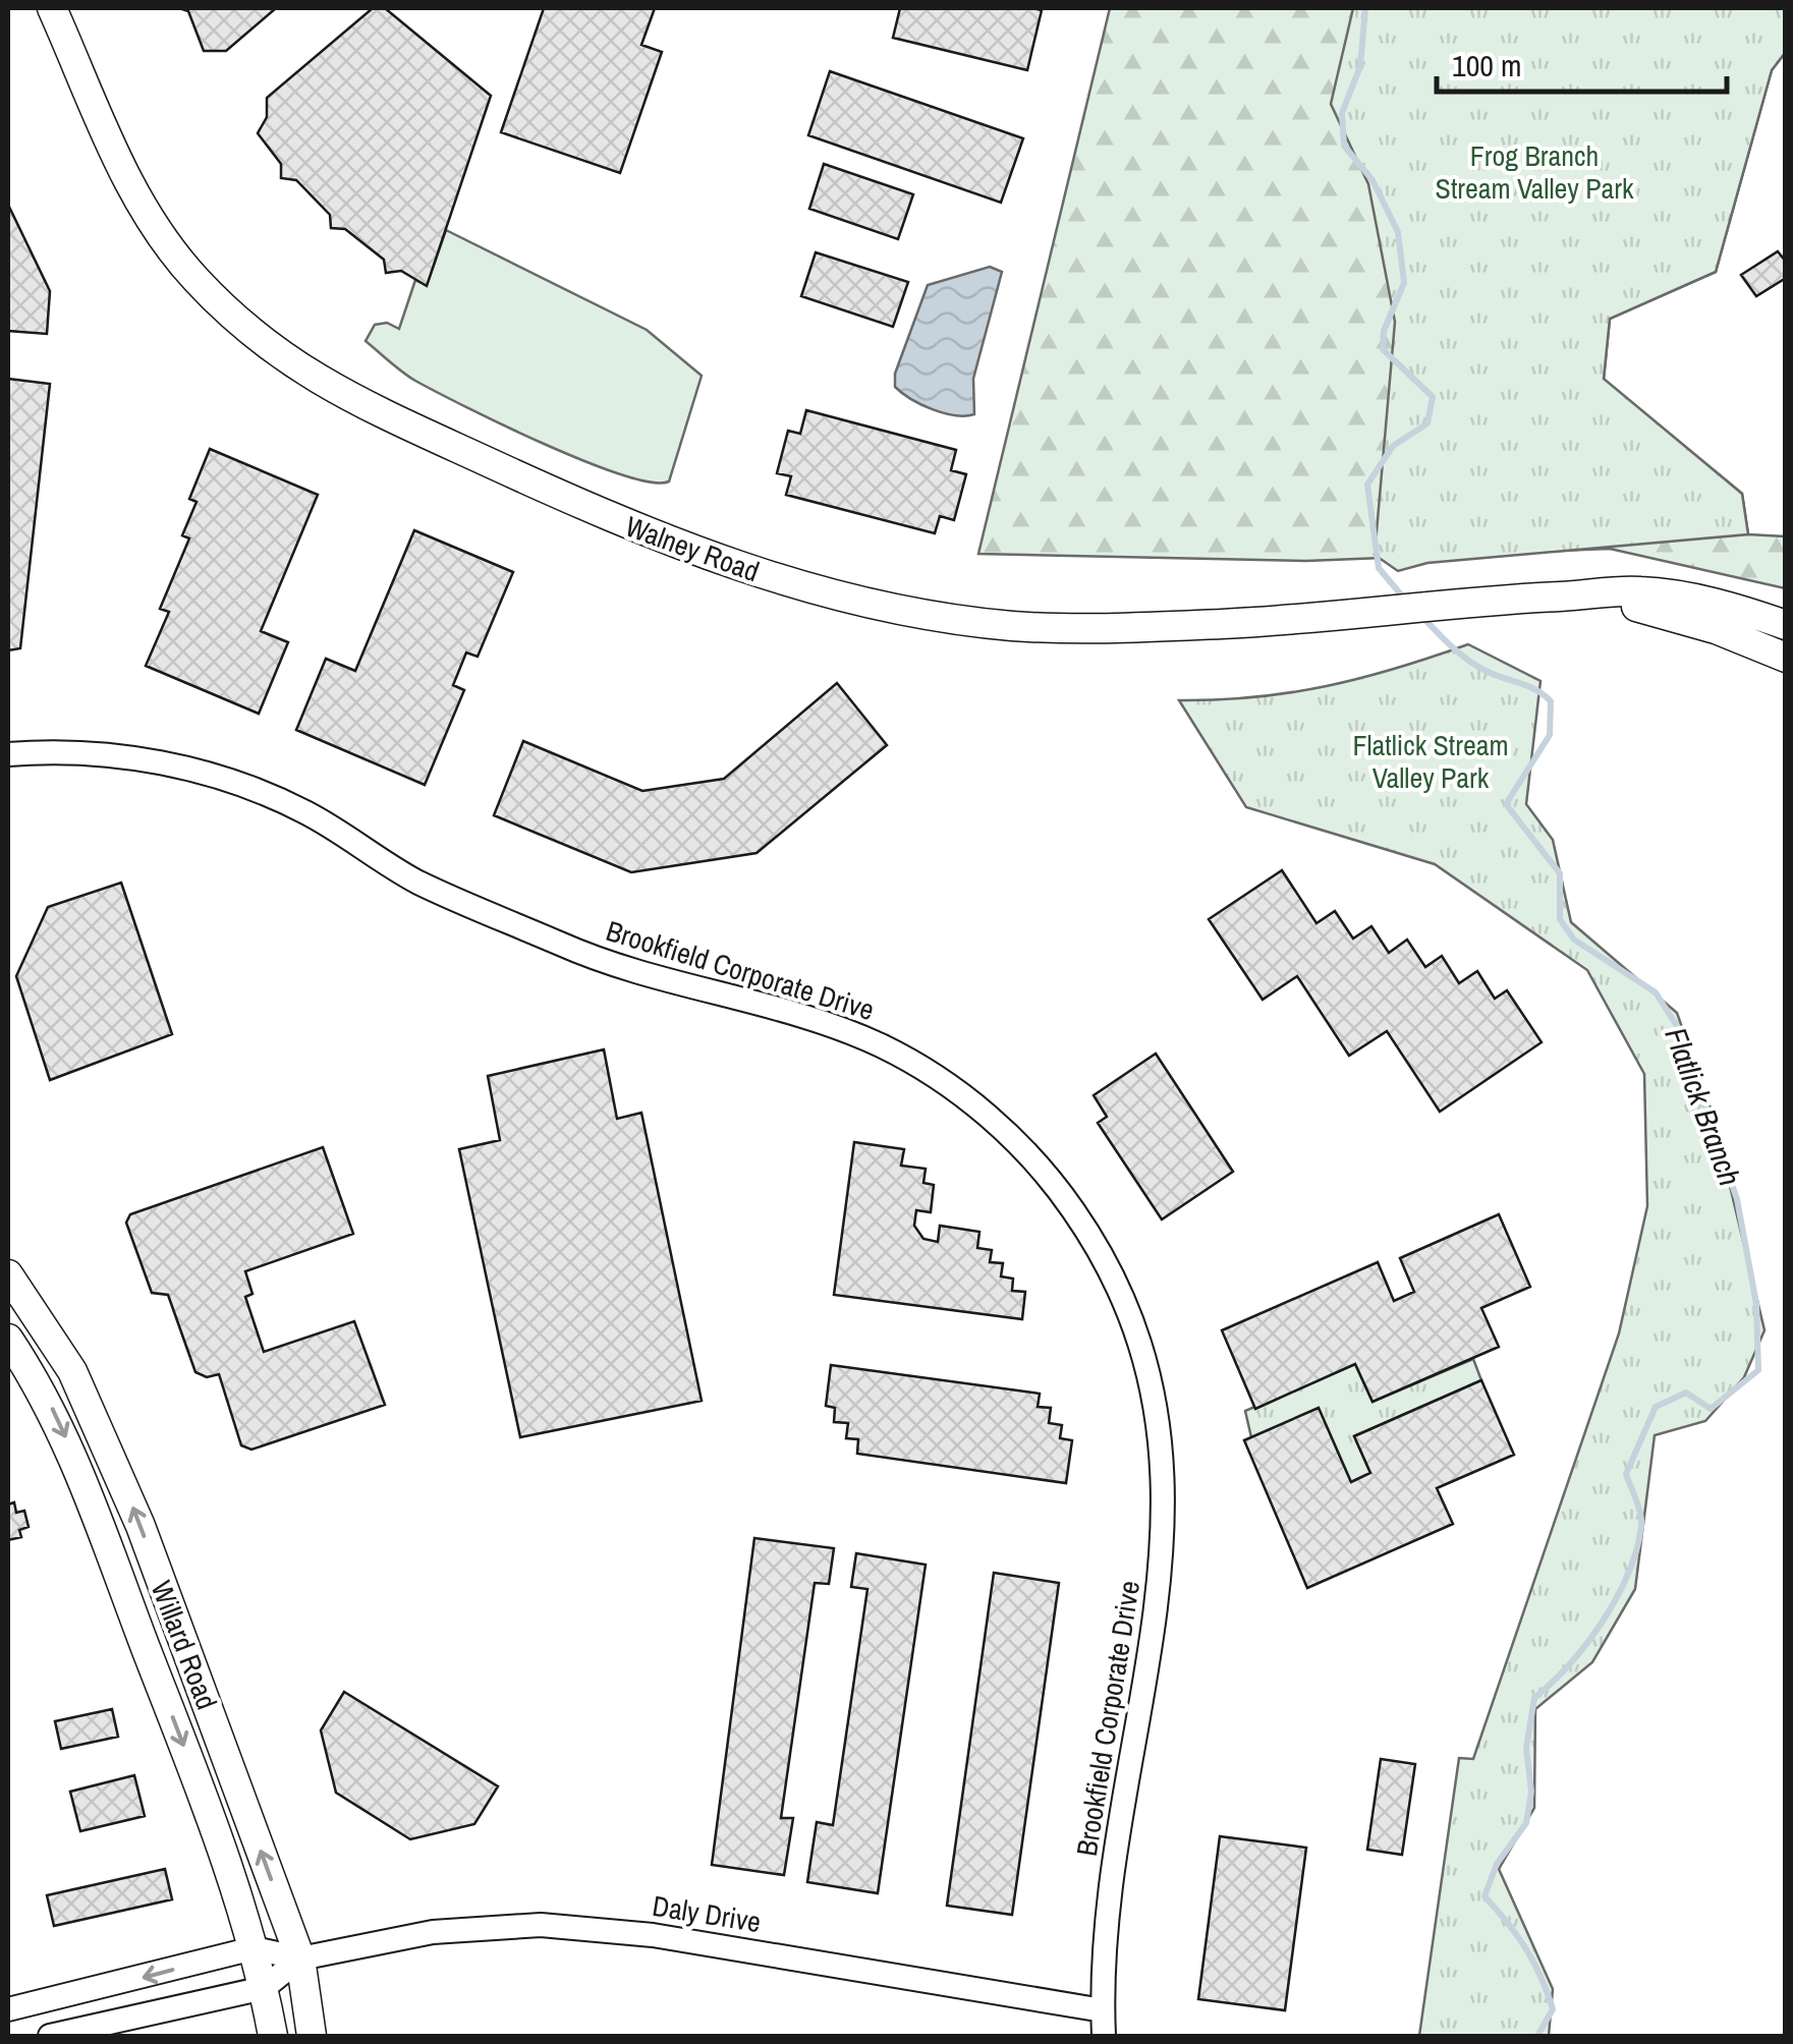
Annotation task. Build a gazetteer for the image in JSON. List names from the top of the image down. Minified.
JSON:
{"streets":{"main road":["Walney Road","Willard Road"],"street":["Brookfield Corporate Drive","Daly Drive"]},"crossings":[["Brookfield Corporate Drive","Daly Drive"],["Willard Road","Daly Drive"]],"water":["Flatlick Branch"],"parks":["Frog Branch Stream Valley Park","Flatlick Stream Valley Park"],"scale_bar":"100 m"}
